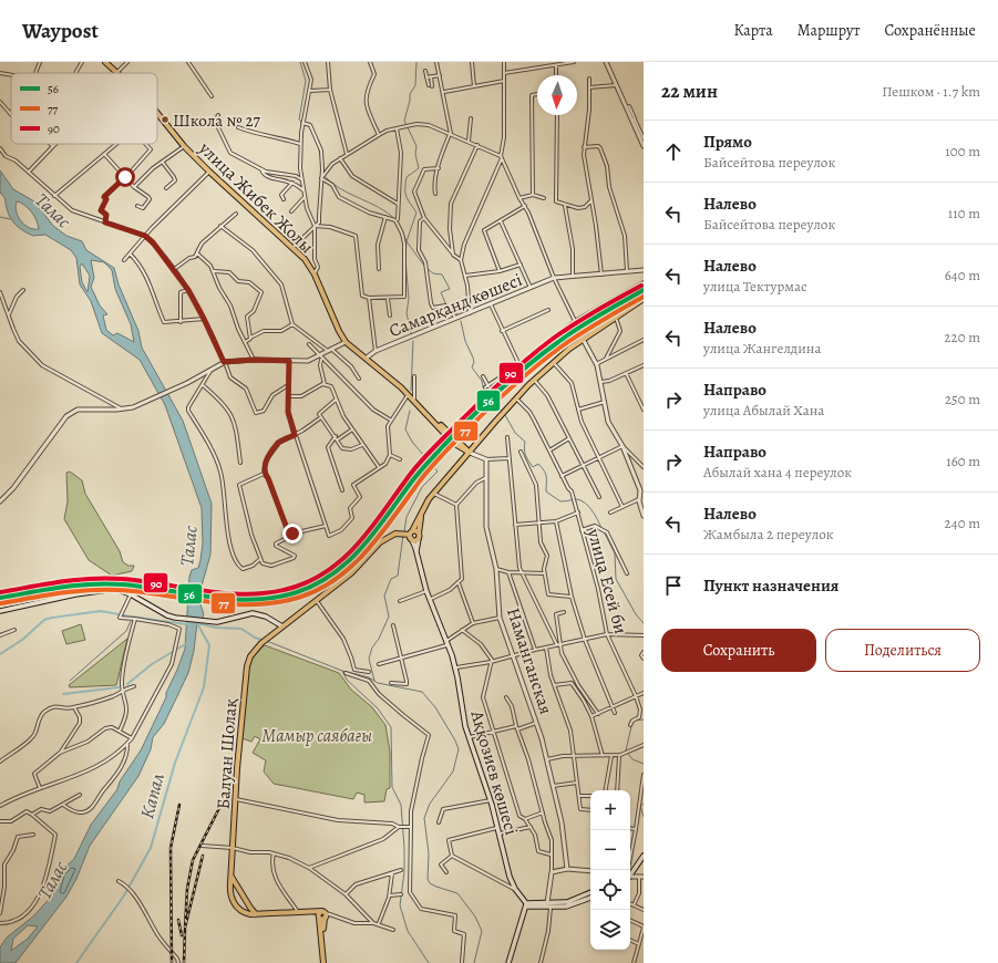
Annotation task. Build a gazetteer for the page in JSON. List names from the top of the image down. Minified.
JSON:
{"streets":{"main road":["улица Жибек Жолы","Балуан Шолақ","Аққозиев көшесі"],"street":["Самарқанд көшесі","улица Есей би","Наманганская"]},"crossings":[["улица Жибек Жолы","Самарқанд көшесі"]],"water":["Талас","Капал"],"parks":["Мамыр саябағы"],"places":["Школа № 27"],"lines":["transit line 90","transit line 56","transit line 77"],"legend":["56","77","90"],"north":"bottom","page":{"header":"Waypost","nav":["Карта","Маршрут","Сохранённые"],"heading":["22 мин","Пешком · 1.7 km"],"list":[["Прямо","Байсейтова переулок","100 m"],["Налево","Байсейтова переулок","110 m"],["Налево","улица Тектурмас","640 m"],["Налево","улица Жангелдина","220 m"],["Направо","улица Абылай Хана","250 m"],["Направо","Абылай хана 4 переулок","160 m"],["Налево","Жамбыла 2 переулок","240 m"],"Пункт назначения"],"buttons":["Сохранить","Поделиться"],"map_buttons":["+","−"]}}
